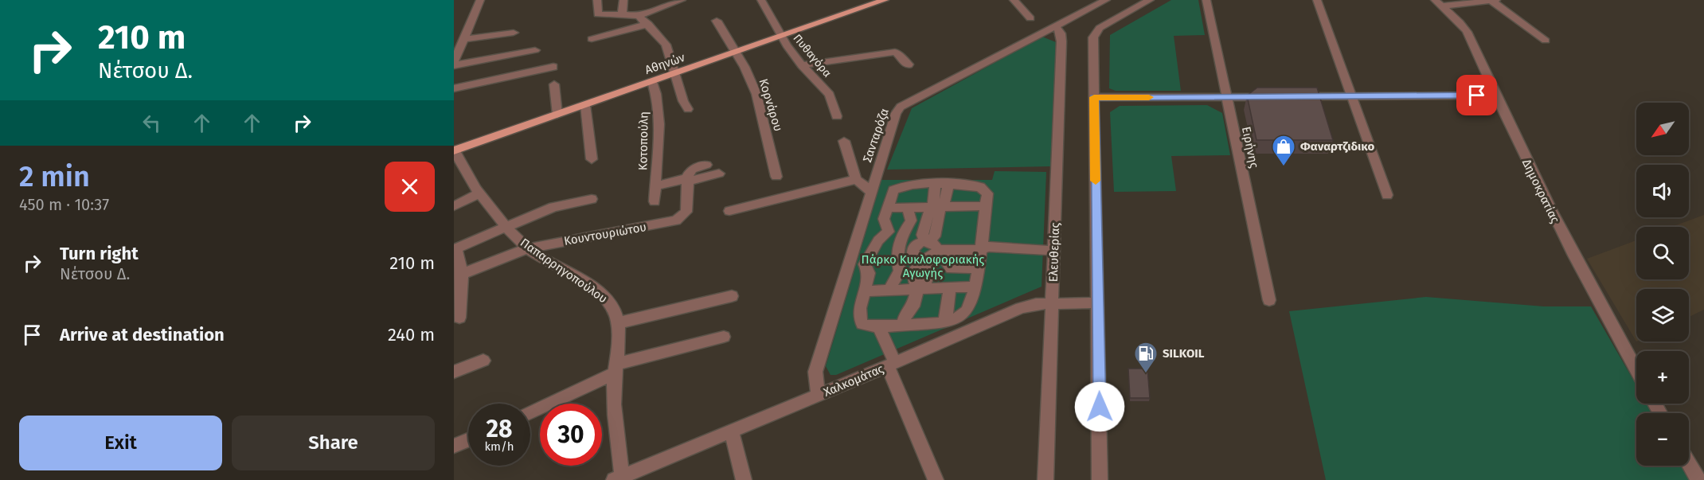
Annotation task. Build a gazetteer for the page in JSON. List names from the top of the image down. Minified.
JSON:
{"streets":{"main road":["Αθηνών"],"street":["Πυθαγόρα","Κορνάρου","Σανταρόζα","Κοτοπούλη","Ειρήνης","Δημοκρατίας","Κουντουριώτου","Ελευθερίας","Παπαρρηγοπούλου","Χαλκομάτας"]},"crossings":[["Πυθαγόρα","Αθηνών"],["Αθηνών","Κορνάρου"],["Αθηνών","Κοτοπούλη"],["Αθηνών","Παπαρρηγοπούλου"],["Σανταρόζα","Ελευθερίας"],["Σανταρόζα","Χαλκομάτας"],["Κουντουριώτου","Παπαρρηγοπούλου"],["Ελευθερίας","Χαλκομάτας"],["Παπαρρηγοπούλου","Χαλκομάτας"]],"parks":["Πάρκο Κυκλοφοριακής Αγωγής"],"places":{"shop":["Φαναρτζιδικο"],"fuel station":["SILKOIL"]},"north":"bottom left","page":{"turn":["210 m","Νέτσου Δ."],"map_buttons":["+","−"],"heading":["2 min","450 m · 10:37"],"list":[{"name":"Turn right","note":"Νέτσου Δ.","value":"210 m"},{"name":"Arrive at destination","value":"240 m"}],"speed":"28 km/h","limit":"30","buttons":["Exit","Share"]}}
